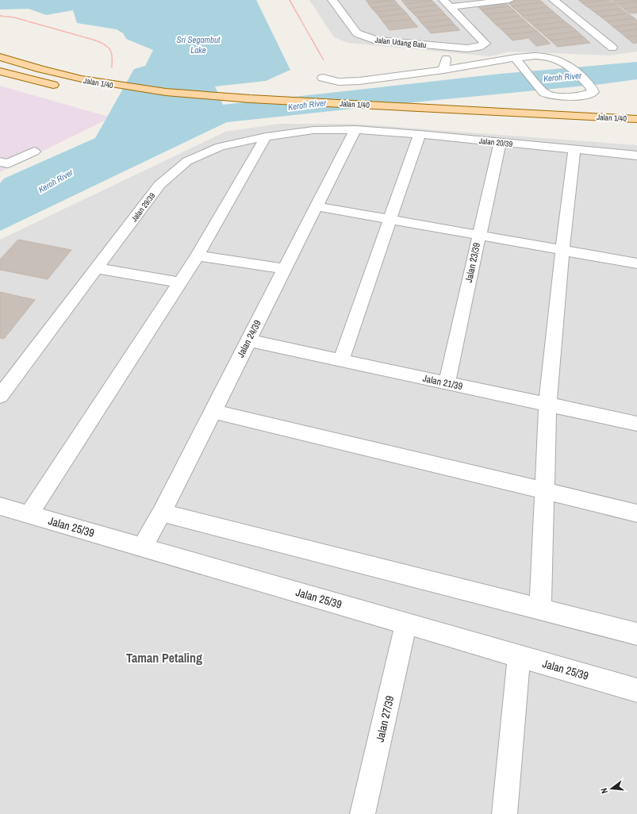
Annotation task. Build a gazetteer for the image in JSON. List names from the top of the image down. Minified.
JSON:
{"streets":{"main road":["Jalan 1/40"],"street":["Jalan Udang Batu","Jalan 20/39","Jalan 29/39","Jalan 23/39","Jalan 24/39","Jalan 21/39","Jalan 25/39","Jalan 27/39"]},"crossings":[["Jalan 20/39","Jalan 29/39"],["Jalan 20/39","Jalan 23/39"],["Jalan 20/39","Jalan 24/39"],["Jalan 29/39","Jalan 24/39"],["Jalan 23/39","Jalan 21/39"],["Jalan 24/39","Jalan 21/39"],["Jalan 24/39","Jalan 25/39"],["Jalan 25/39","Jalan 27/39"]],"districts":["Taman Petaling"],"water":["Sri Segambut Lake","Keroh River"],"north":"left"}
